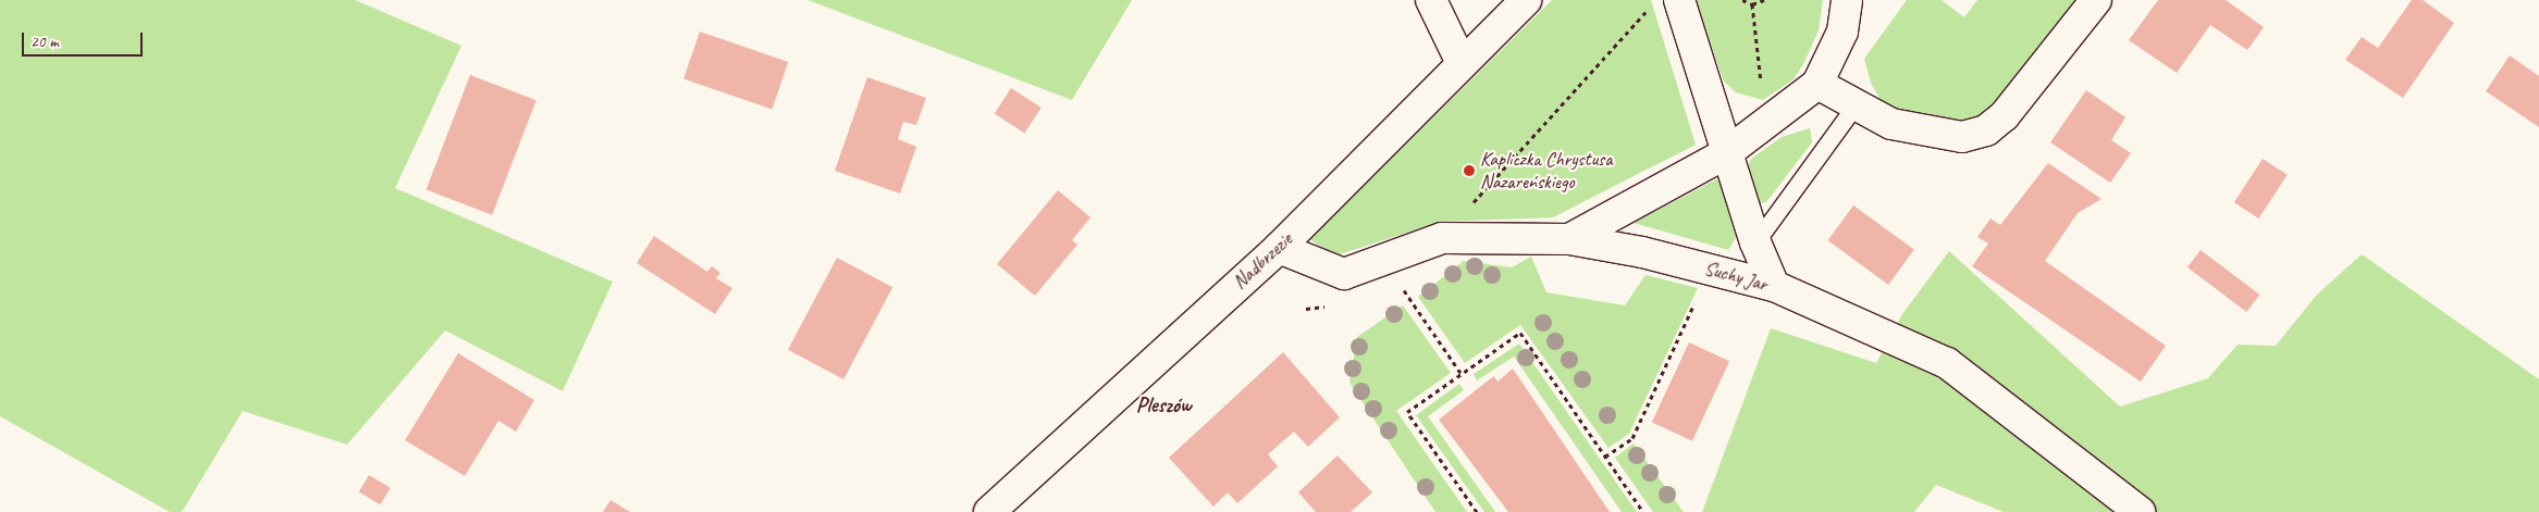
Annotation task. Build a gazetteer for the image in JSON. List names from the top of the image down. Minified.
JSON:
{"streets":{"street":["Nadbrzezie","Suchy Jar"]},"crossings":[["Nadbrzezie","Suchy Jar"]],"districts":["Pleszów"],"places":["Kapliczka Chrystusa Nazareńskiego"],"scale_bar":"20 m"}
